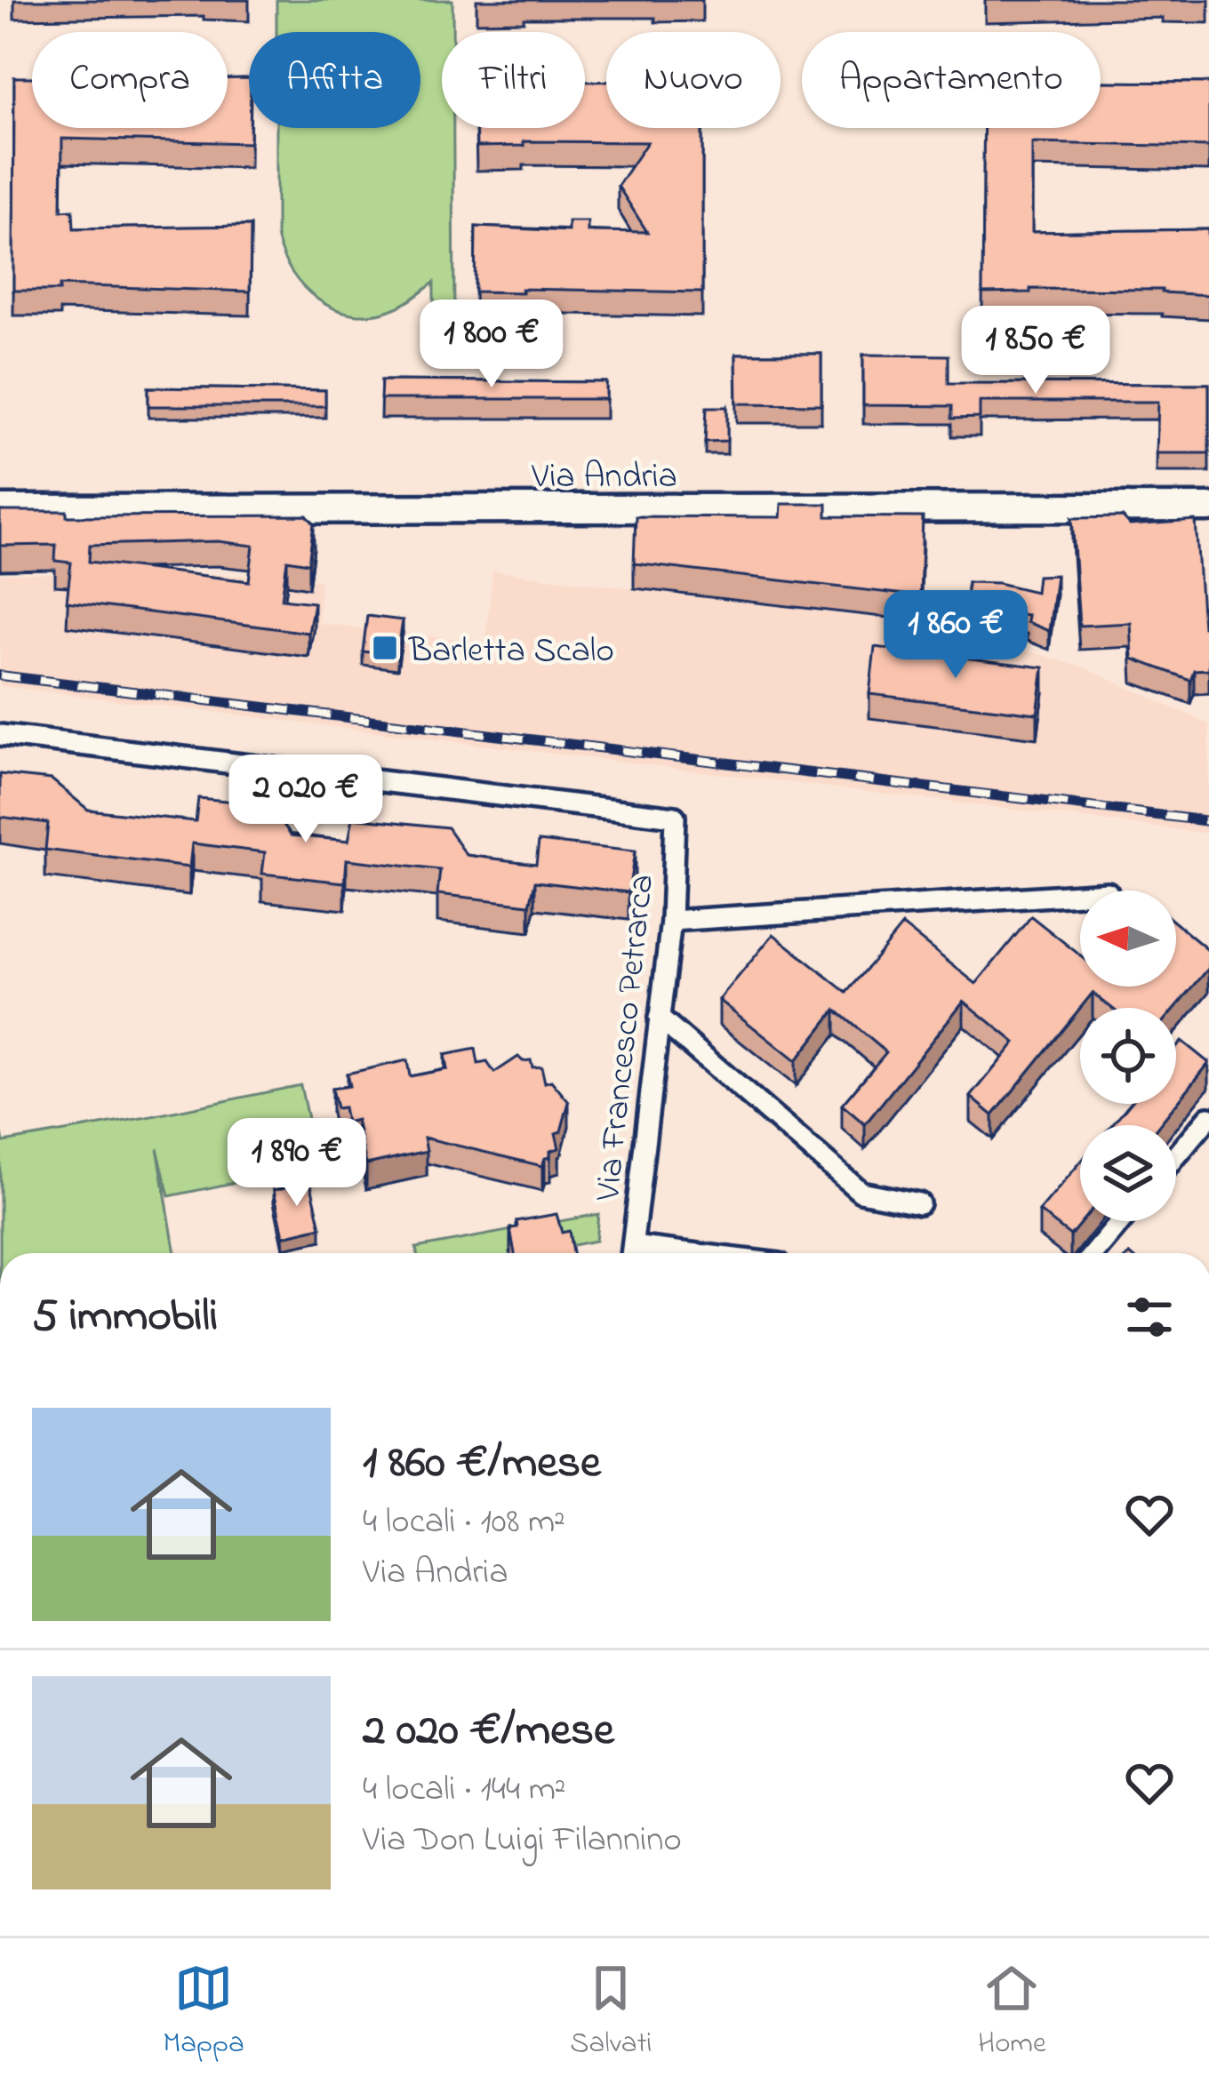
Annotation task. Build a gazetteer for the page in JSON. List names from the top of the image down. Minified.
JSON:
{"streets":{"main road":["Via Andria"],"street":["Via Francesco Petrarca"]},"places":{"transit":["Barletta Scalo"]},"north":"left","page":{"chip":["Compra","Affitta","Filtri","Nuovo","Appartamento"],"price":["1 800 €","1 850 €","1 860 €","2 020 €","1 890 €"],"heading":"5 immobili","list":[{"name":"1 860 €/mese","note":"4 locali · 108 m² · Via Andria"},{"name":"2 020 €/mese","note":"4 locali · 144 m² · Via Don Luigi Filannino"}],"tabs":["Mappa","Salvati","Home"]}}
